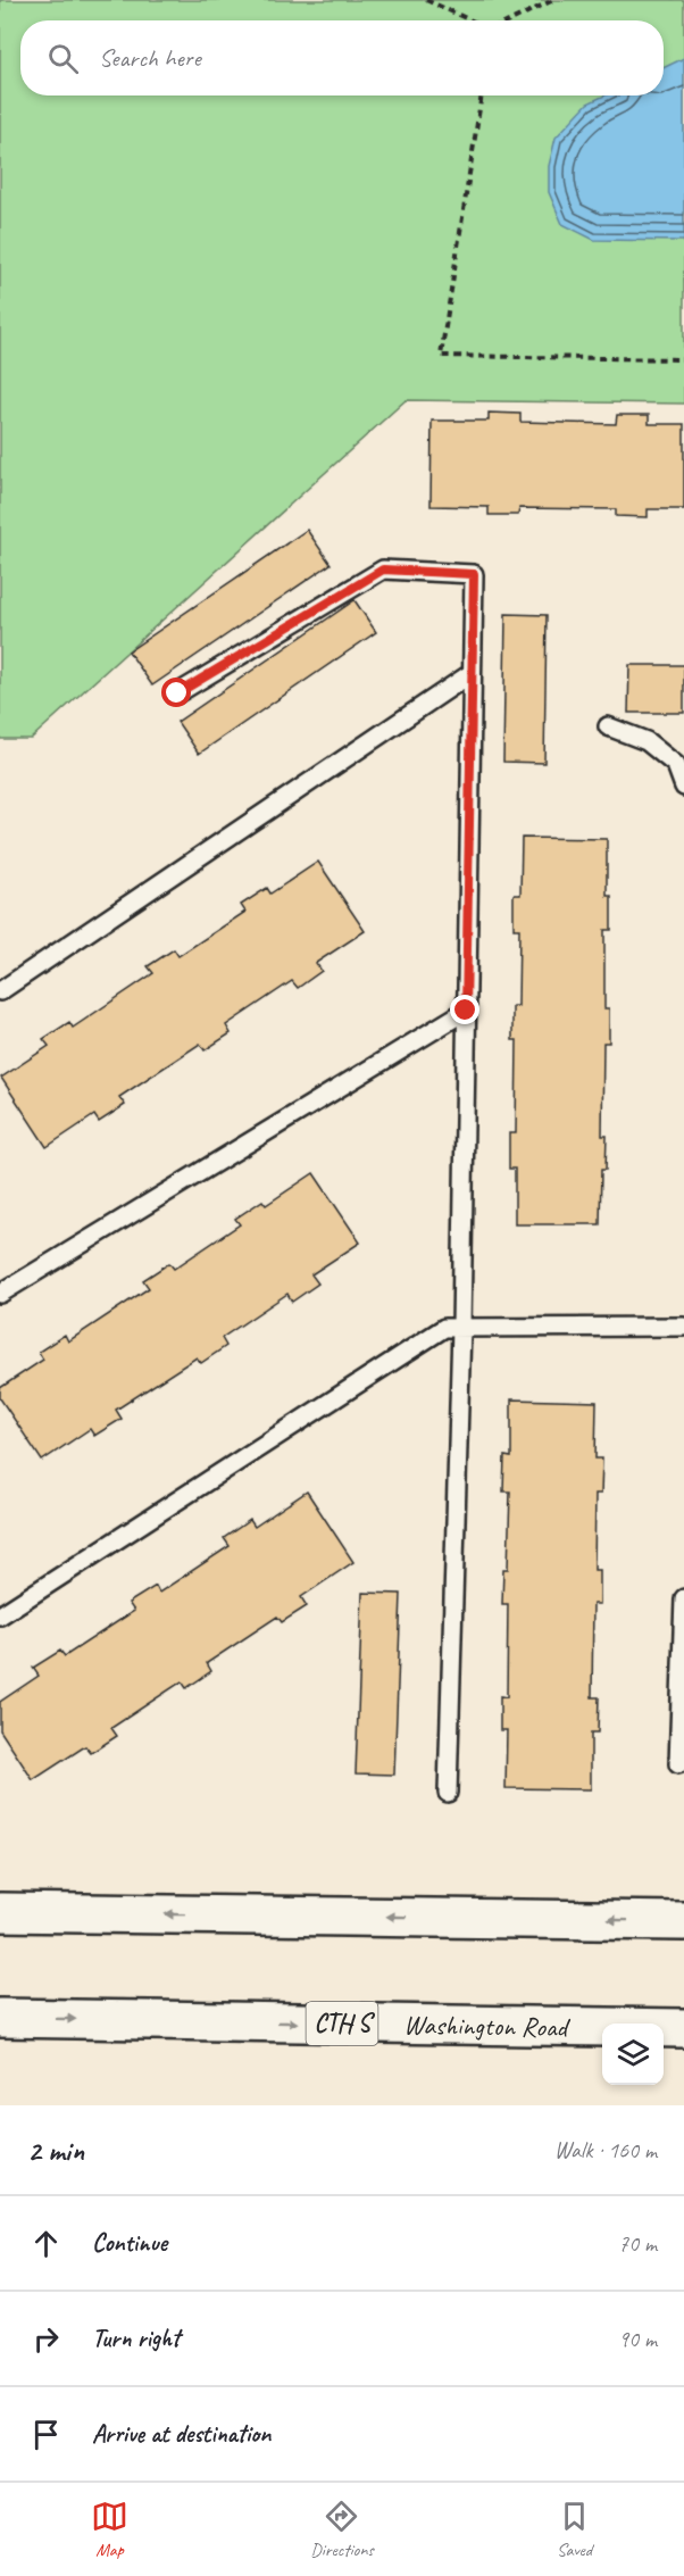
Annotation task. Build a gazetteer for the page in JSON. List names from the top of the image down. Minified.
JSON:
{"streets":{"main road":["CTH S","Washington Road"]},"page":{"search":"Search here","heading":["2 min","Walk · 160 m"],"list":[["Continue","70 m"],["Turn right","90 m"],"Arrive at destination"],"nav":["Map","Directions","Saved"]}}
